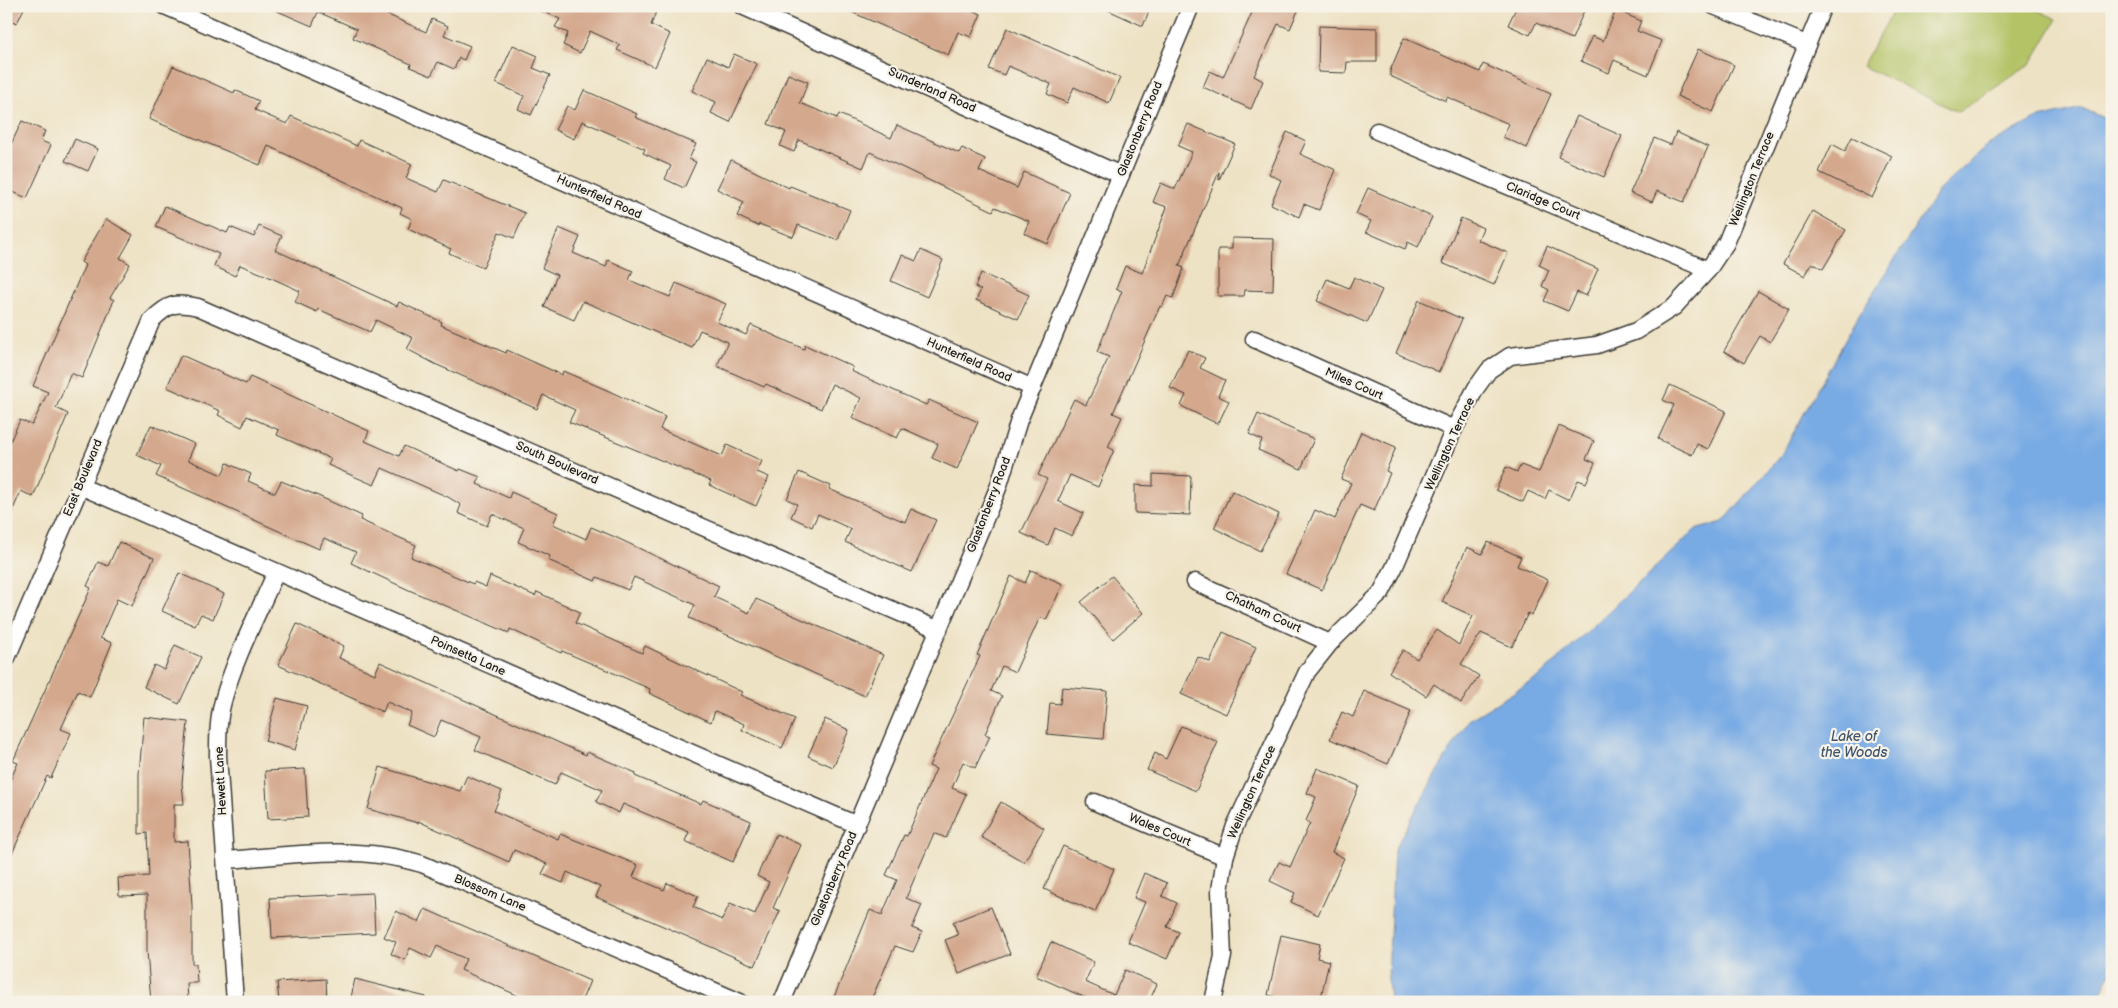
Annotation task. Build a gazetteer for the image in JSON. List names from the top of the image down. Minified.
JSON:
{"streets":{"street":["Sunderland Road","Glastonberry Road","Wellington Terrace","Hunterfield Road","Claridge Court","Miles Court","South Boulevard","East Boulevard","Chatham Court","Poinsetta Lane","Hewett Lane","Wales Court","Blossom Lane"]},"crossings":[["Sunderland Road","Glastonberry Road"],["Glastonberry Road","Hunterfield Road"],["Glastonberry Road","South Boulevard"],["Glastonberry Road","Poinsetta Lane"],["Wellington Terrace","Claridge Court"],["Wellington Terrace","Miles Court"],["Wellington Terrace","Chatham Court"],["Wellington Terrace","Wales Court"],["South Boulevard","East Boulevard"],["East Boulevard","Poinsetta Lane"],["Poinsetta Lane","Hewett Lane"],["Hewett Lane","Blossom Lane"]],"water":["Lake of the Woods"]}
